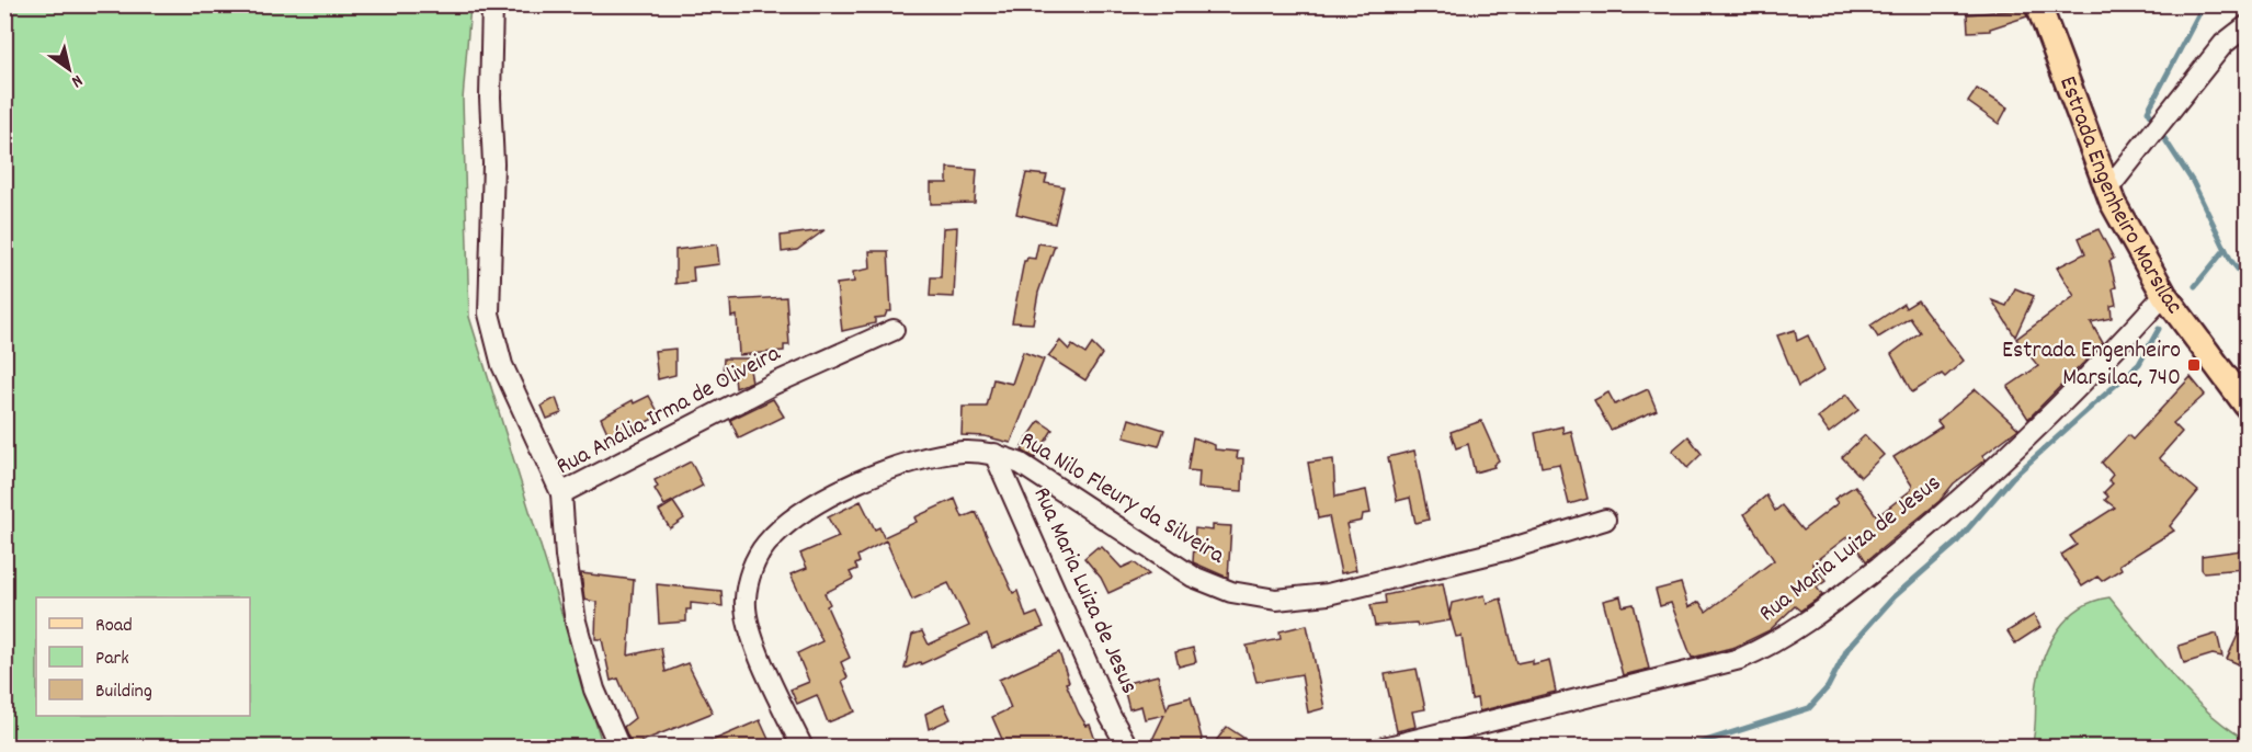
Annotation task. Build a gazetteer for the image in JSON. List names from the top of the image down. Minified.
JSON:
{"streets":{"main road":["Estrada Engenheiro Marsilac"],"street":["Rua Anália Irma de Oliveira","Rua Nilo Fleury da Silveira","Rua Maria Luiza de Jesus"]},"crossings":[["Estrada Engenheiro Marsilac","Rua Maria Luiza de Jesus"],["Rua Nilo Fleury da Silveira","Rua Maria Luiza de Jesus"]],"places":{"transit":["Estrada Engenheiro Marsilac, 740"]},"legend":["Road","Park","Building"],"north":"bottom right"}
